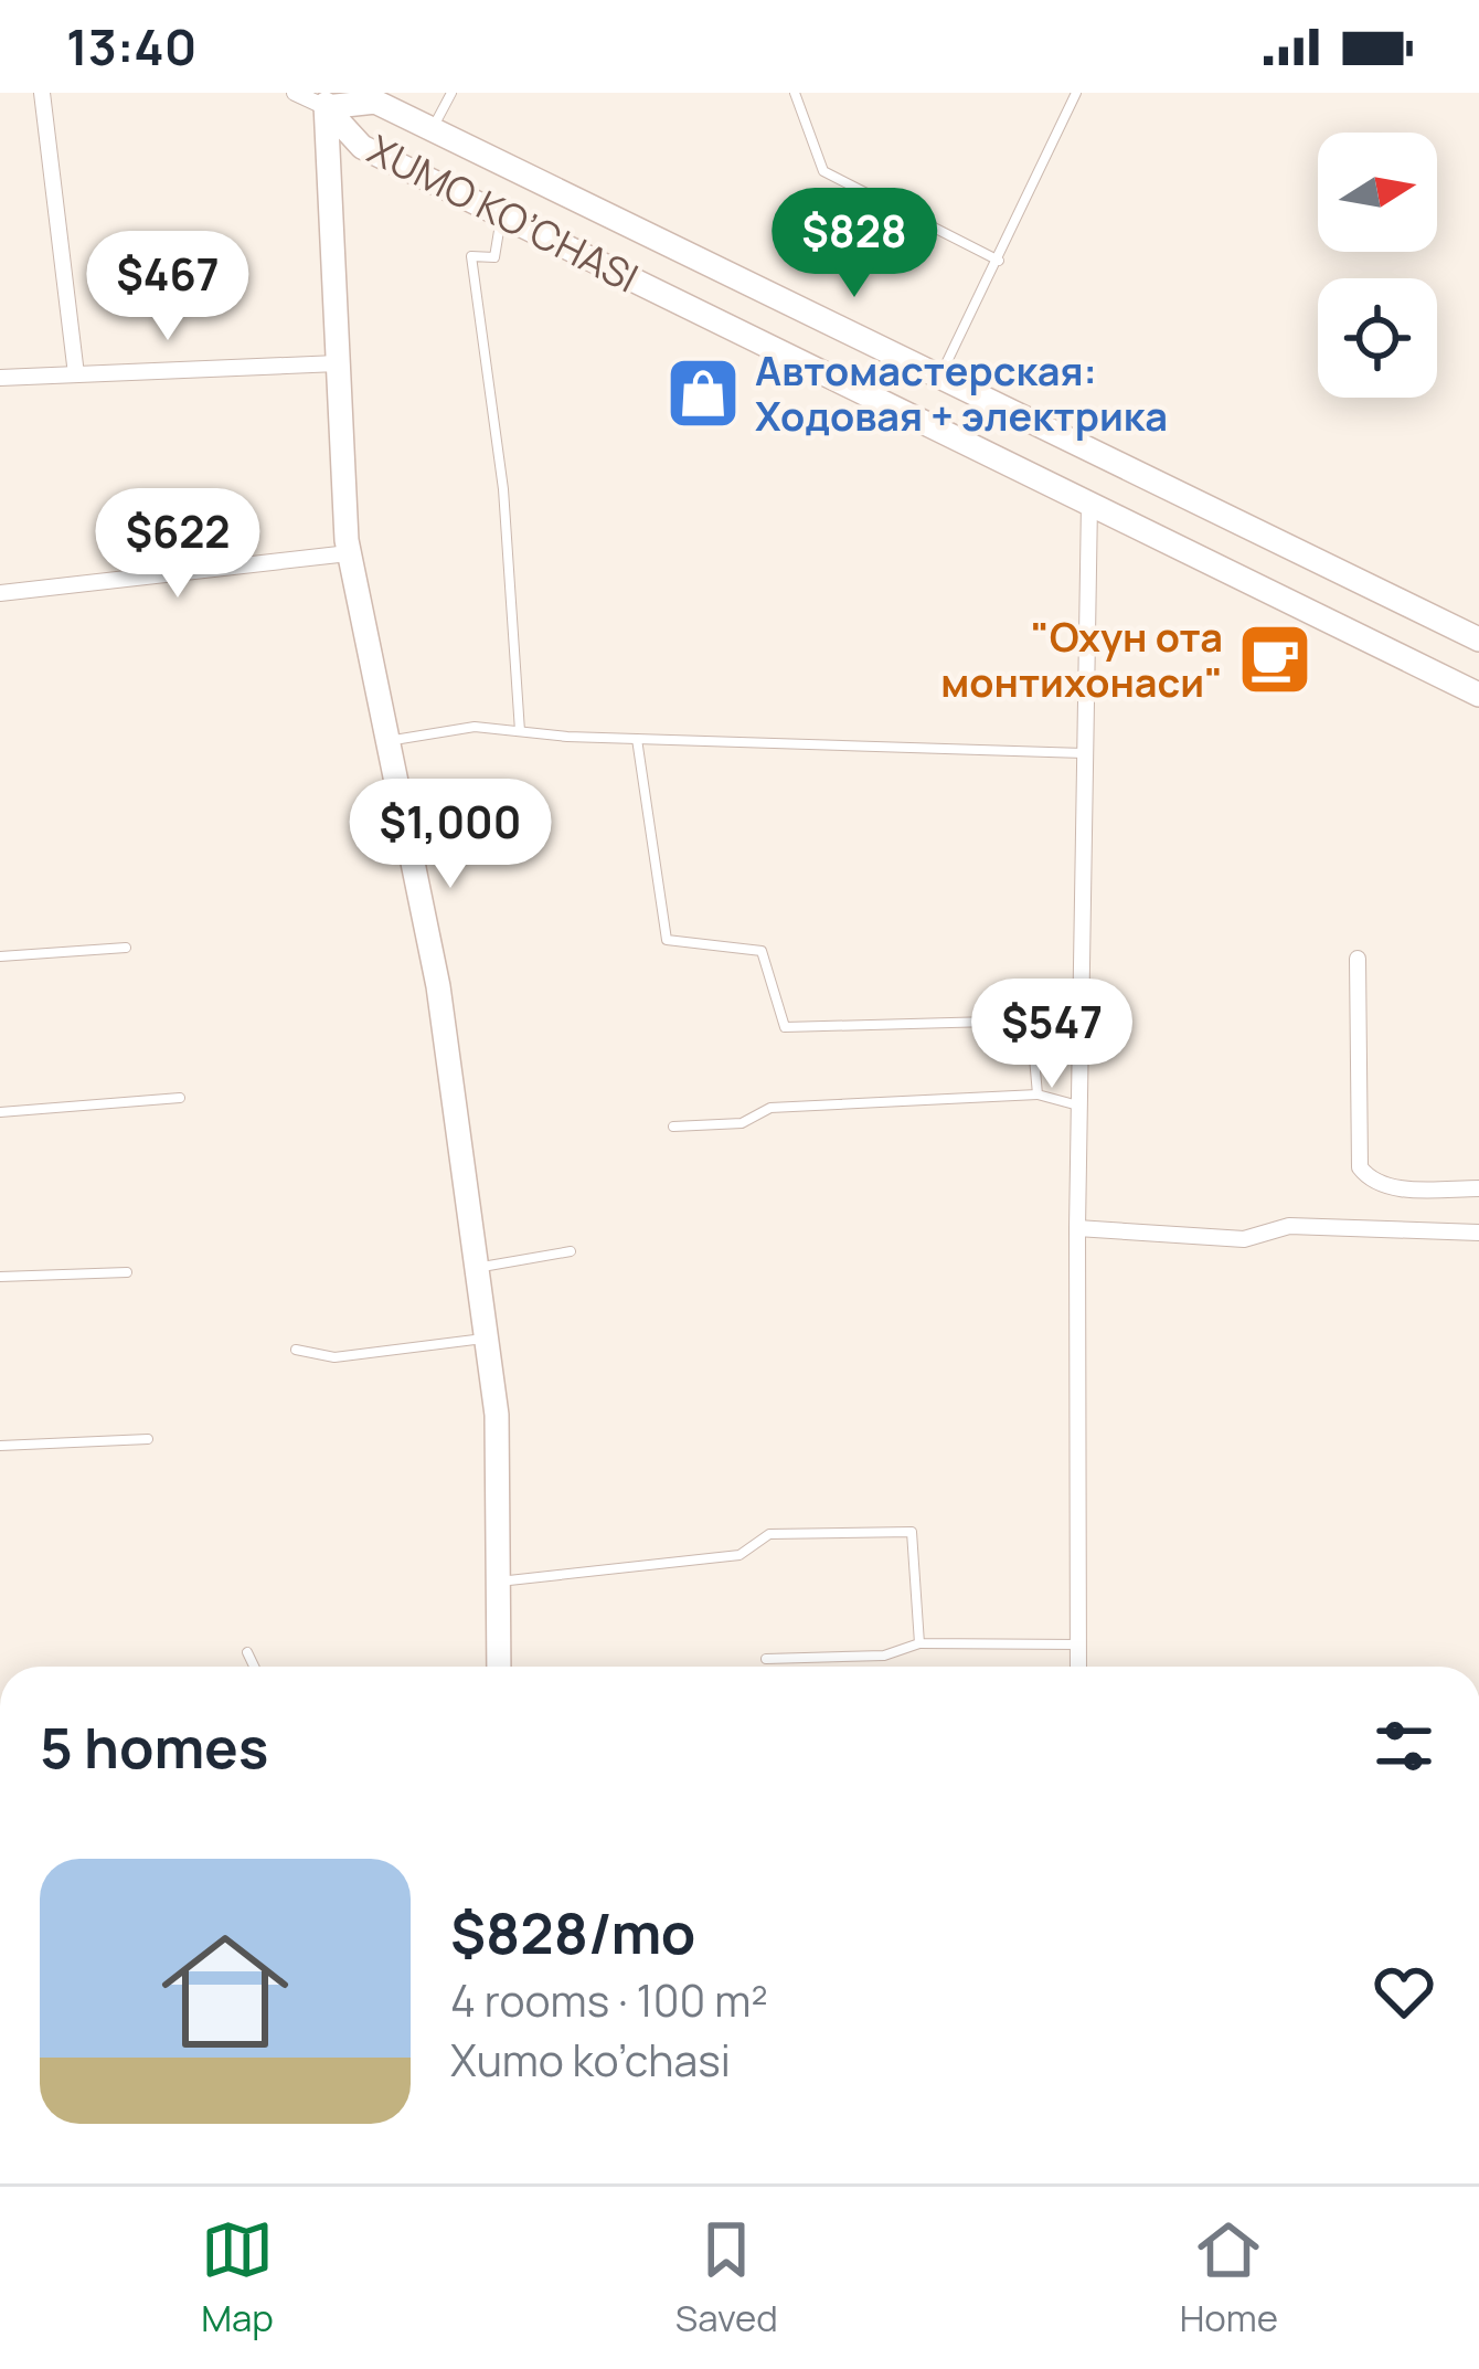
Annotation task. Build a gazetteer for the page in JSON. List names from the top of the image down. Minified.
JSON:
{"streets":{"main road":["XUMO KO’CHASI"]},"places":{"shop":["Автомастерская: Ходовая + электрика"],"cafe":["\"Охун ота монтихонаси\""]},"north":"right","page":{"status":"13:40","price":["$828","$467","$622","$1,000","$547"],"heading":"5 homes","list":[{"name":"$828/mo","note":"4 rooms · 100 m² · Xumo ko’chasi"}],"tabs":["Map","Saved","Home"]}}
